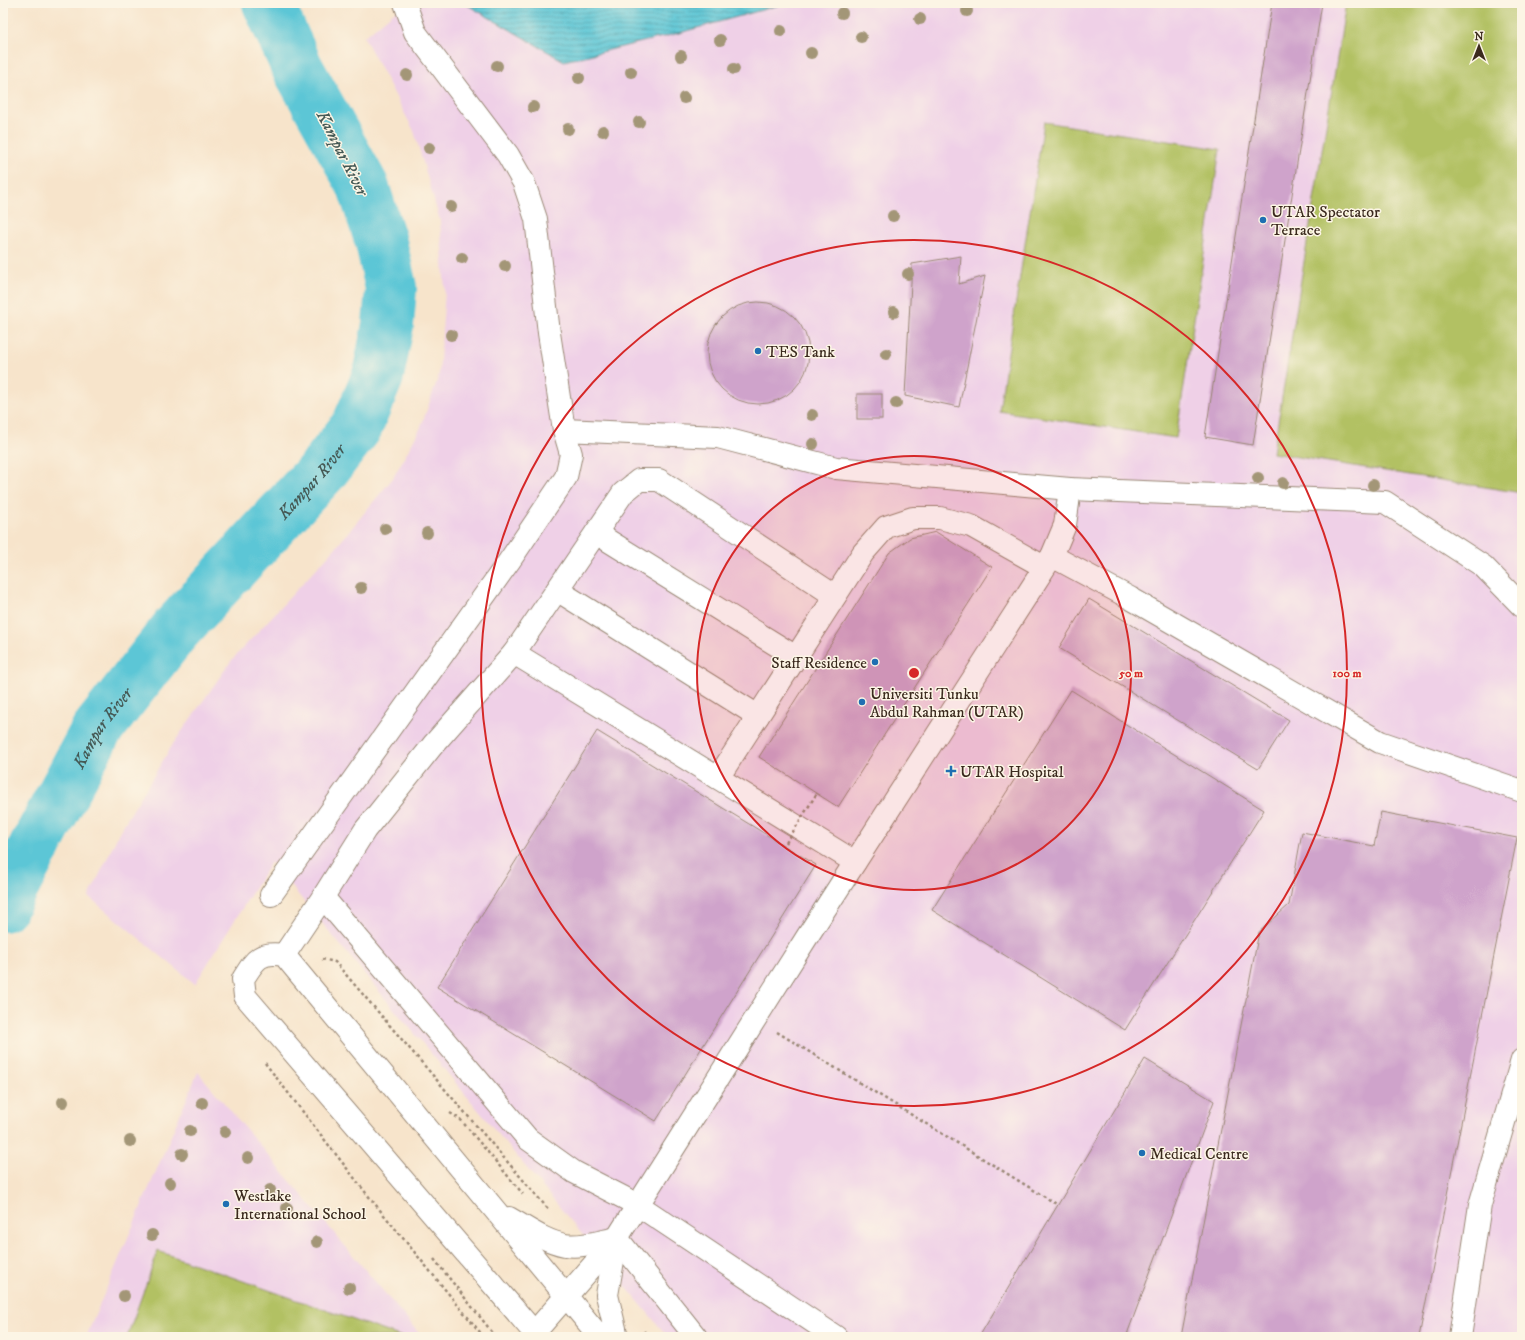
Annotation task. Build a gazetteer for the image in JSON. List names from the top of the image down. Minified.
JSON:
{"water":["Kampar River"],"places":{"other":["UTAR Spectator Terrace","TES Tank","Staff Residence","Universiti Tunku Abdul Rahman (UTAR)","Medical Centre","Westlake International School"],"health":["UTAR Hospital"]},"north":"top","rings":["50 m","100 m"]}
